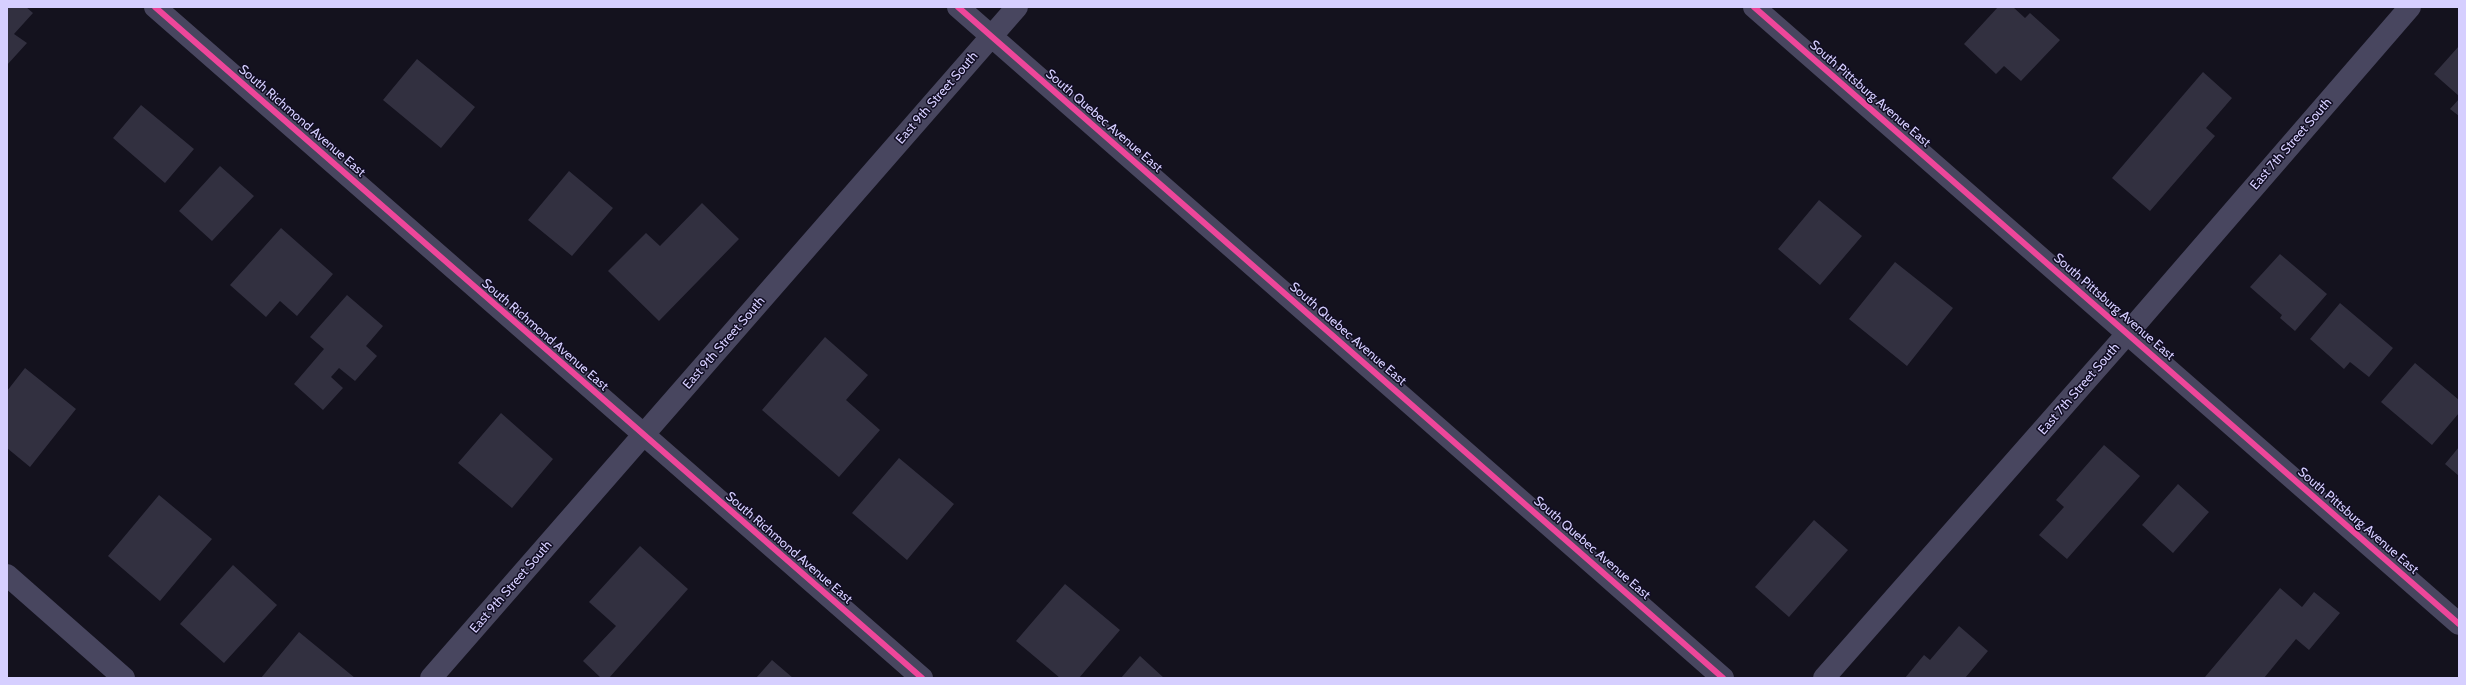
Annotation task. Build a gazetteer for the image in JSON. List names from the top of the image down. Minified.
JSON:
{"streets":{"street":["South Pittsburg Avenue East","East 9th Street South","South Richmond Avenue East","South Quebec Avenue East","East 7th Street South"]},"crossings":[["South Pittsburg Avenue East","East 7th Street South"],["East 9th Street South","South Richmond Avenue East"],["East 9th Street South","South Quebec Avenue East"]]}
